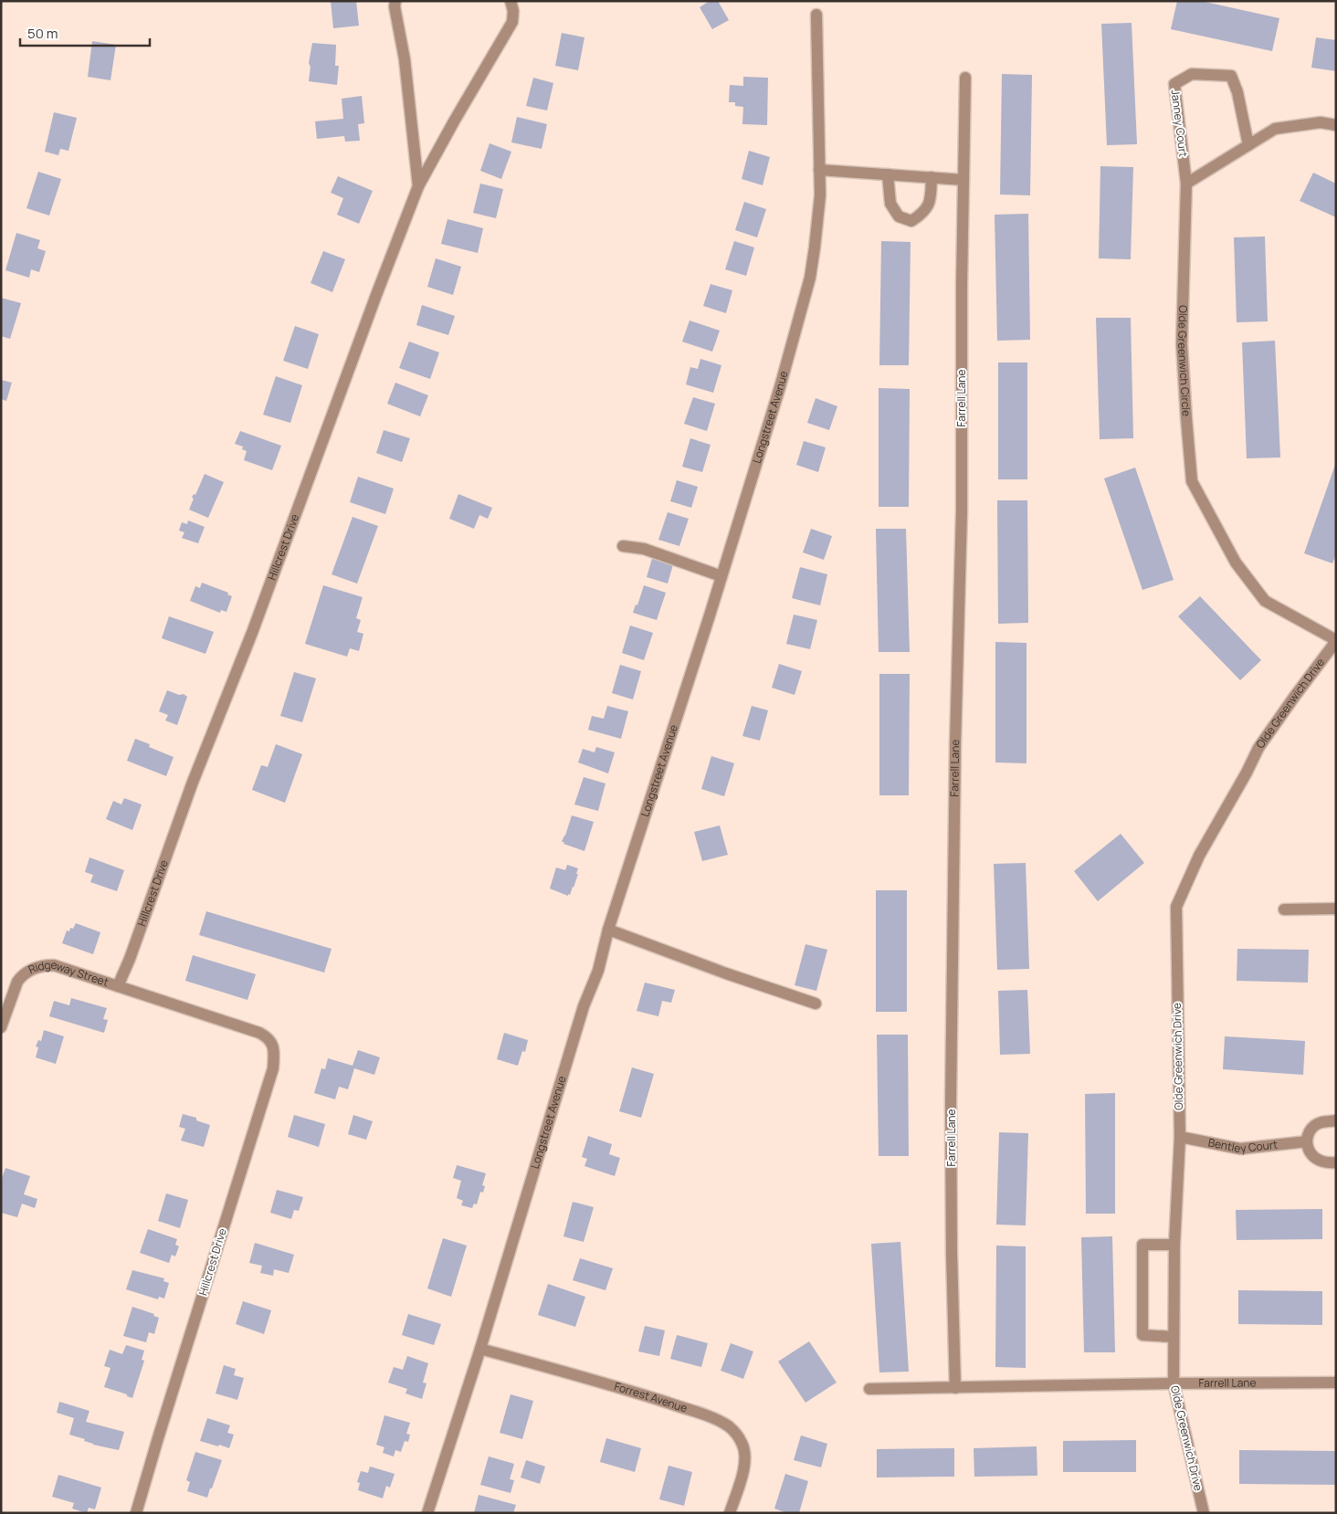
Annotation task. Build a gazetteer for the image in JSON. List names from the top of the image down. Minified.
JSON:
{"streets":{"street":["Janney Court","Olde Greenwich Circle","Farrell Lane","Longstreet Avenue","Hillcrest Drive","Olde Greenwich Drive","Ridgeway Street","Bentley Court","Forrest Avenue"]},"crossings":[["Janney Court","Olde Greenwich Circle"],["Olde Greenwich Circle","Olde Greenwich Drive"],["Farrell Lane","Olde Greenwich Drive"],["Longstreet Avenue","Forrest Avenue"],["Hillcrest Drive","Ridgeway Street"],["Olde Greenwich Drive","Bentley Court"]],"scale_bar":"50 m"}
